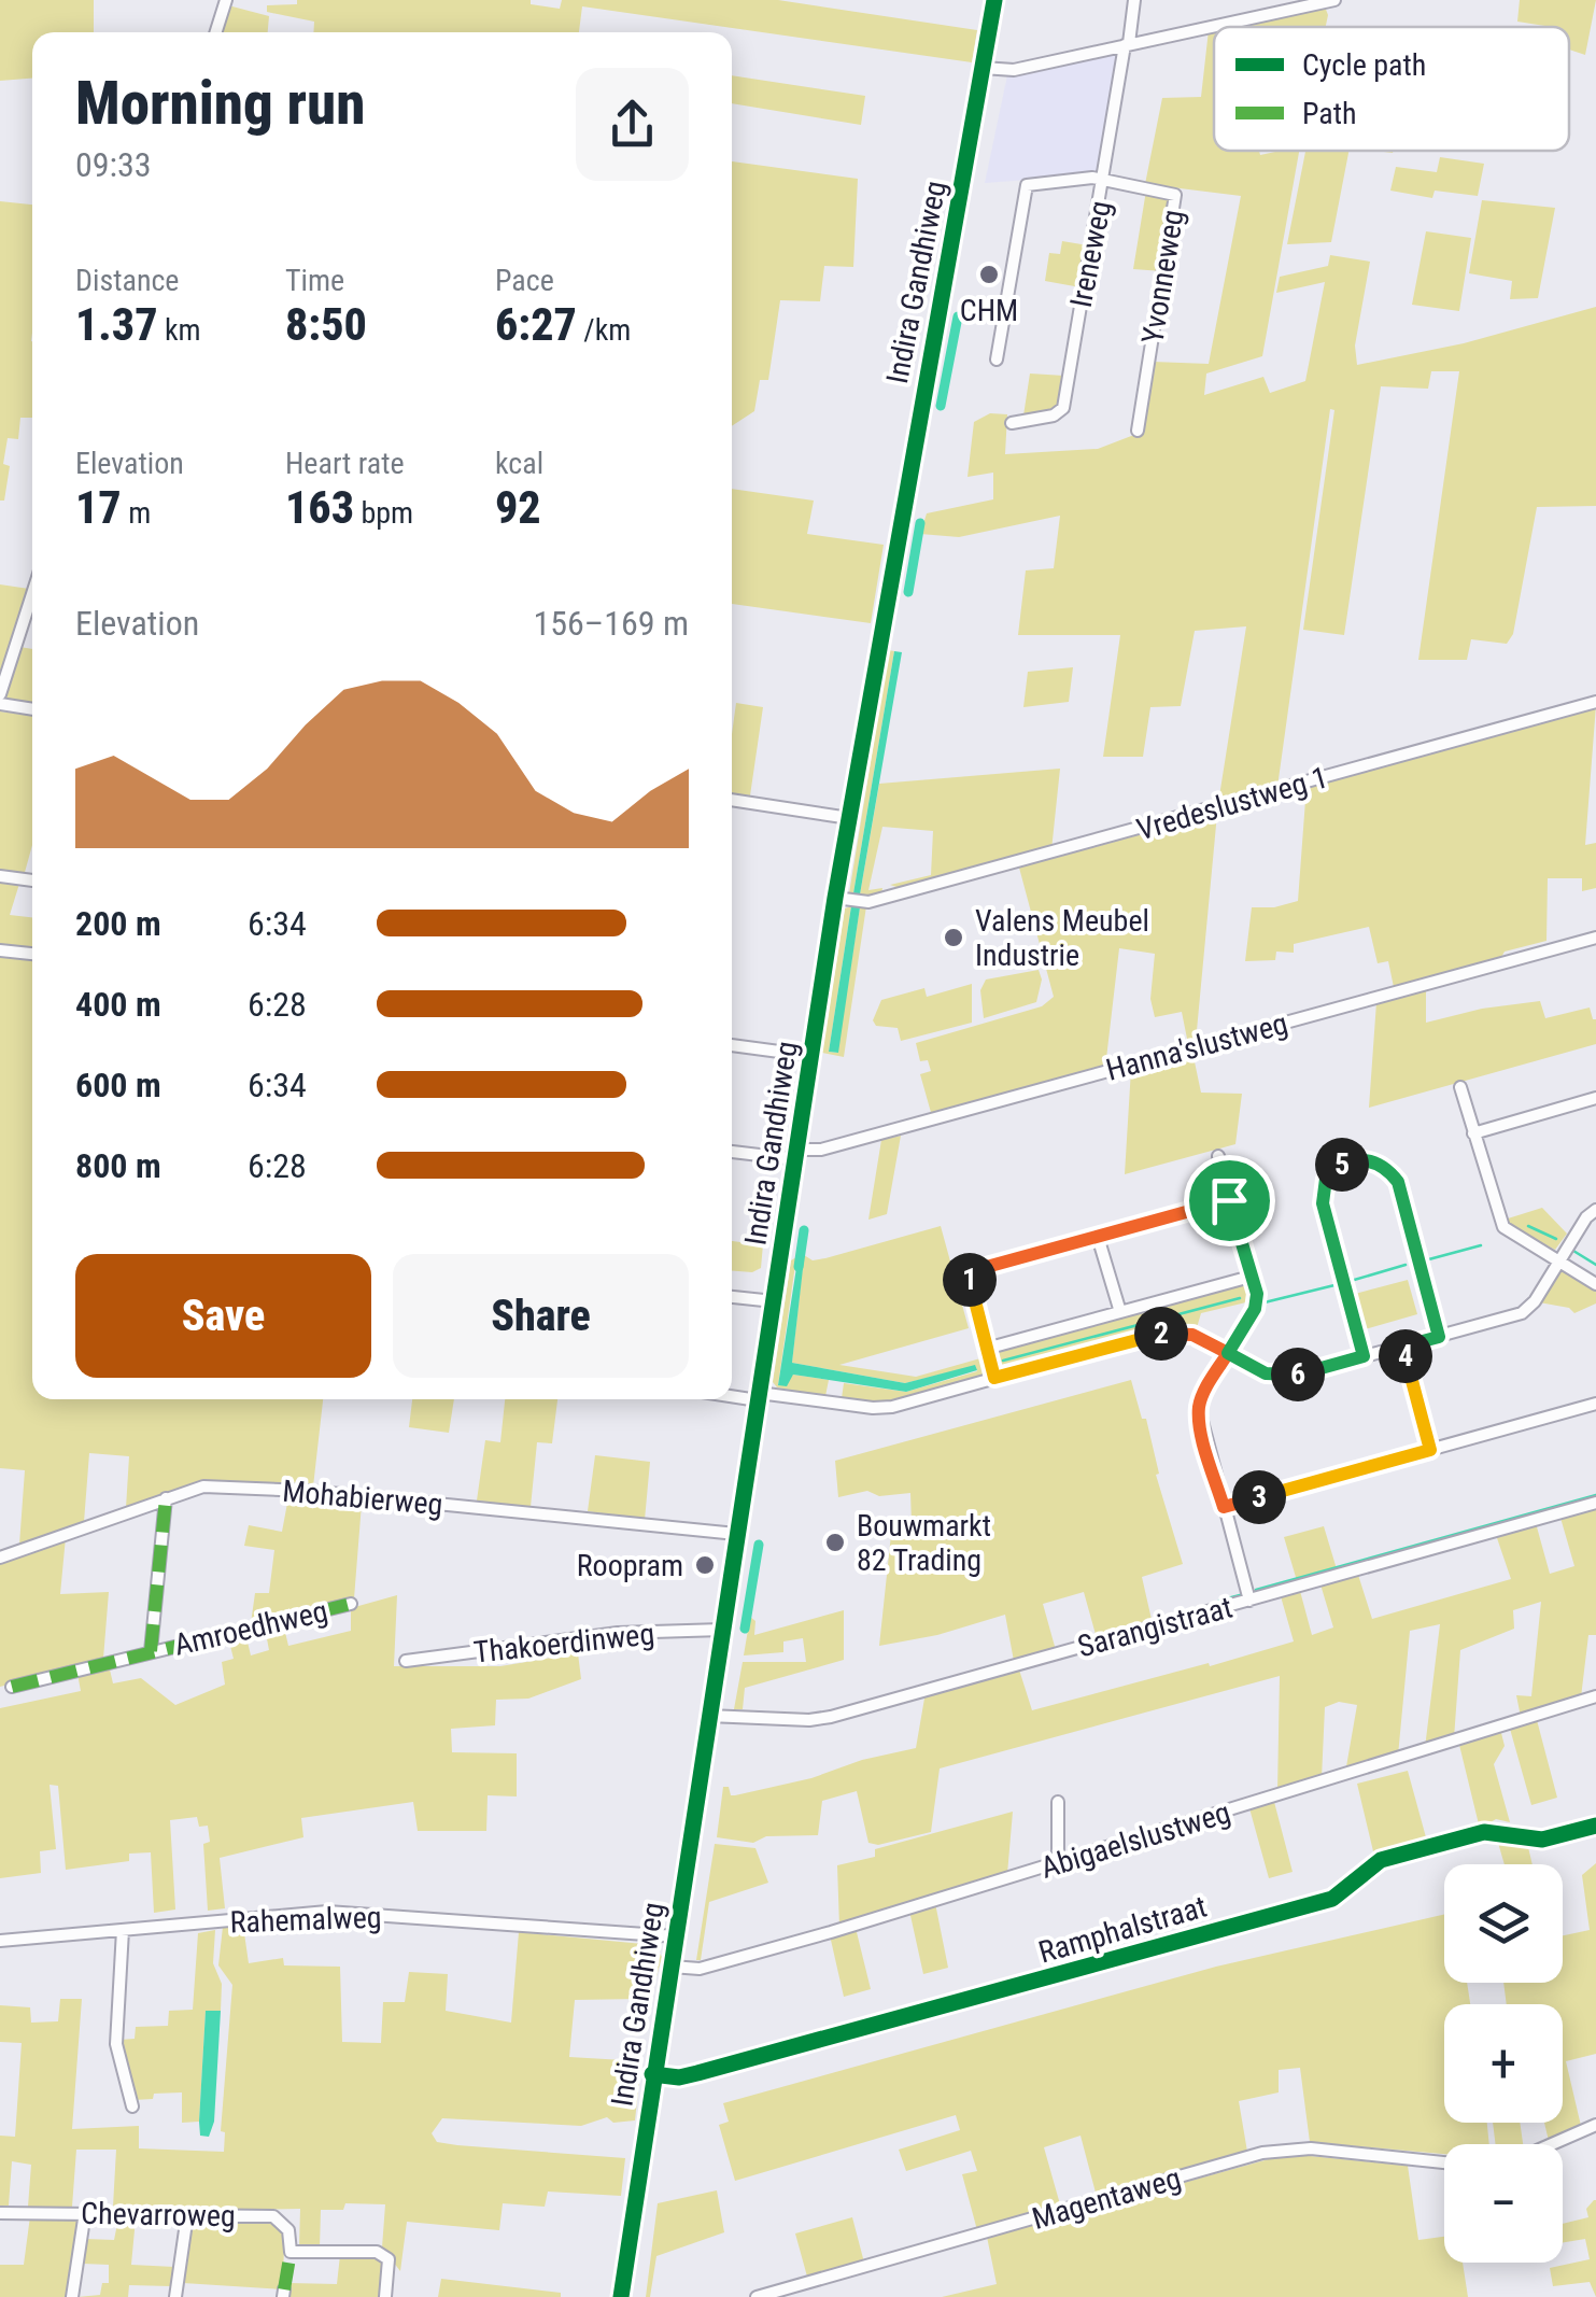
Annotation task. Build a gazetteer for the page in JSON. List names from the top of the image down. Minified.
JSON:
{"streets":{"main road":["Indira Gandhiweg"],"street":["Ireneweg","Yvonneweg","Vredeslustweg 1","Hanna'slustweg","Mohabierweg","Sarangistraat","Amroedhweg","Thakoerdinweg","Abigaelslustweg","Rahemalweg","Ramphalstraat","Magentaweg","Chevarroweg"]},"crossings":[["Ireneweg","Yvonneweg"],["Indira Gandhiweg","Vredeslustweg 1"],["Indira Gandhiweg","Hanna'slustweg"],["Indira Gandhiweg","Mohabierweg"],["Indira Gandhiweg","Sarangistraat"],["Indira Gandhiweg","Thakoerdinweg"],["Indira Gandhiweg","Abigaelslustweg"],["Indira Gandhiweg","Rahemalweg"],["Indira Gandhiweg","Ramphalstraat"],["Mohabierweg","Amroedhweg"]],"places":["CHM","Valens Meubel Industrie","Bouwmarkt 82 Trading","Roopram"],"legend":["Cycle path","Path"],"page":{"heading":["Morning run","09:33"],"stats":[["Distance","1.37 km"],["Time","8:50"],["Pace","6:27 /km"],["Elevation","17 m"],["Heart rate","163 bpm"],["kcal","92"]],"chart":["Elevation","156–169 m"],"list":[{"name":"200 m","note":"6:34"},{"name":"400 m","note":"6:28"},{"name":"600 m","note":"6:34"},{"name":"800 m","note":"6:28"}],"pins":["5","1","2","4","6","3"],"buttons":["Save","Share"],"map_buttons":["+","−"]}}
